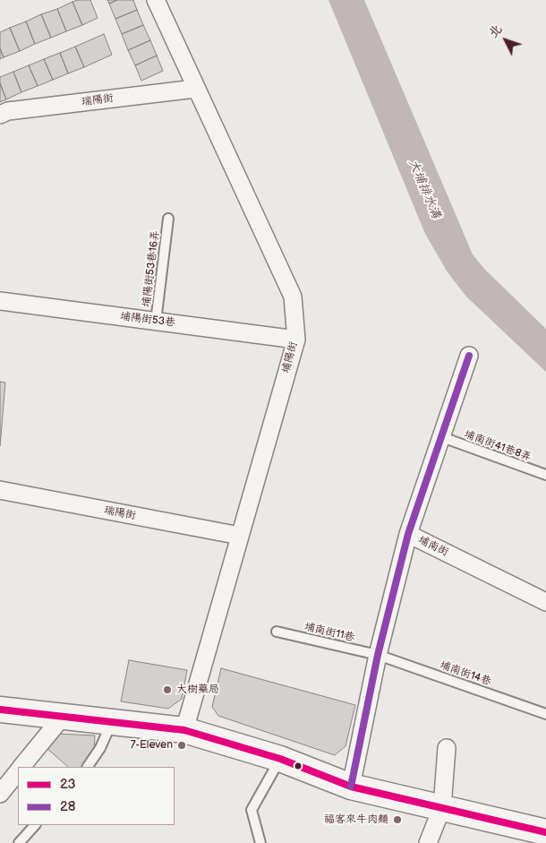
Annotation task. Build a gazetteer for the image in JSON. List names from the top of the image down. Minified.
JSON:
{"streets":{"street":["瑞陽街","埔陽街53巷","埔陽街","埔南街"],"lane":["埔陽街53巷16弄","埔南街41巷8弄","埔南街11巷","埔南街14巷"]},"crossings":[["瑞陽街","埔陽街"],["埔陽街53巷16弄","埔陽街53巷"],["埔陽街53巷","埔陽街"],["埔南街","埔南街11巷"],["埔南街","埔南街14巷"],["埔南街11巷","埔南街14巷"]],"water":["大埔排水溝"],"places":["大樹藥局","7-Eleven","福客來牛肉麵"],"lines":["transit line 28","transit line 23"],"legend":["23","28"],"north":"top left"}
